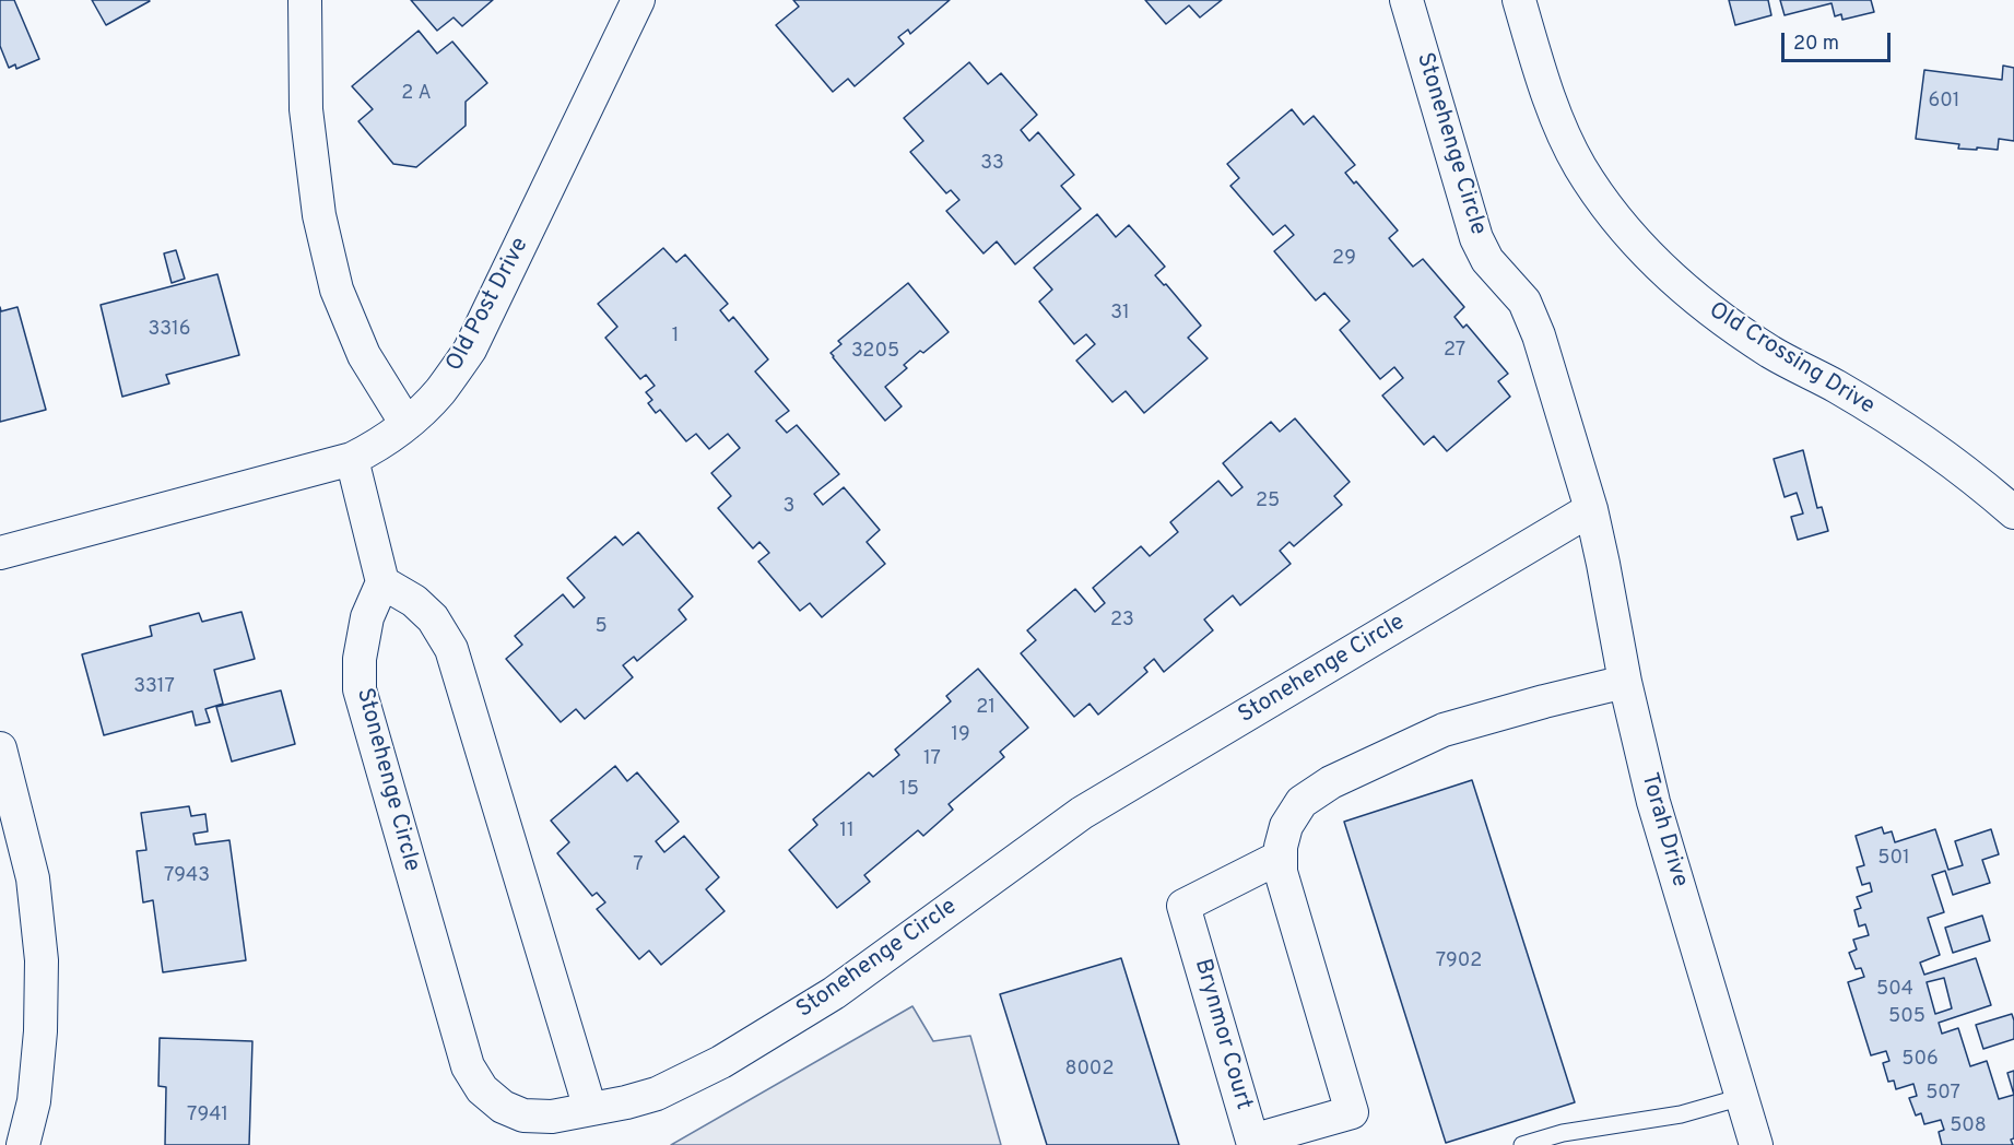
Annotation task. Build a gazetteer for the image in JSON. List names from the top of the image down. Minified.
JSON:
{"streets":{"street":["Stonehenge Circle","Old Post Drive","Old Crossing Drive","Torah Drive","Brynmor Court"]},"crossings":[["Stonehenge Circle","Torah Drive"],["Torah Drive","Brynmor Court"]],"house_numbers":["2 A","601","33","29","31","3316","1","27","3205","25","3","23","5","3317","21","19","17","15","11","501","7","7943","7902","504","505","506","8002","507","7941","508"],"scale_bar":"20 m"}
